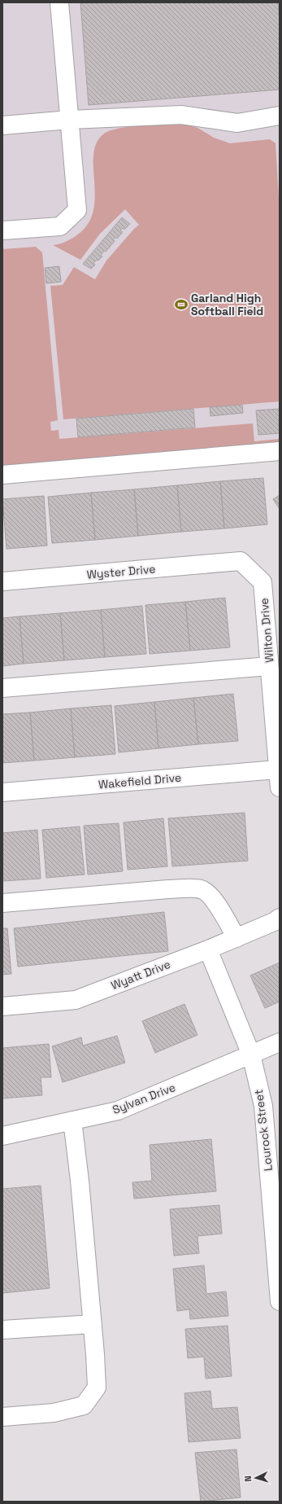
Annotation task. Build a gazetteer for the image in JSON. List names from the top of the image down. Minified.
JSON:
{"streets":{"street":["Wyster Drive","Wilton Drive","Wakefield Drive","Wyatt Drive","Sylvan Drive","Lourock Street"]},"crossings":[["Wyster Drive","Wilton Drive"],["Wilton Drive","Wakefield Drive"],["Wyatt Drive","Lourock Street"],["Sylvan Drive","Lourock Street"]],"places":{"sports":["Garland High Softball Field"]},"north":"left"}
